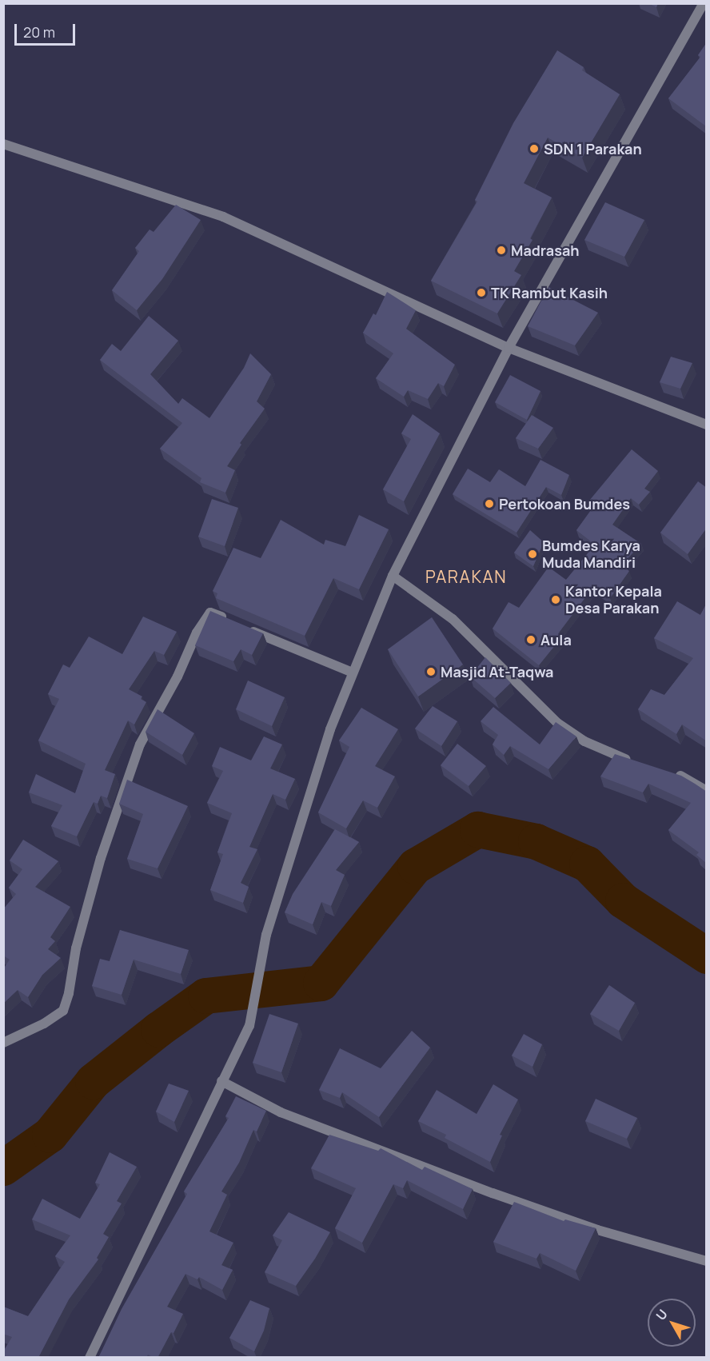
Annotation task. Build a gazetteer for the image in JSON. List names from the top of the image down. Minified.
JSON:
{"districts":["PARAKAN"],"places":["SDN 1 Parakan","Madrasah","TK Rambut Kasih","Pertokoan Bumdes","Bumdes Karya Muda Mandiri","Kantor Kepala Desa Parakan","Aula","Masjid At-Taqwa"],"scale_bar":"20 m","north":"top left"}
